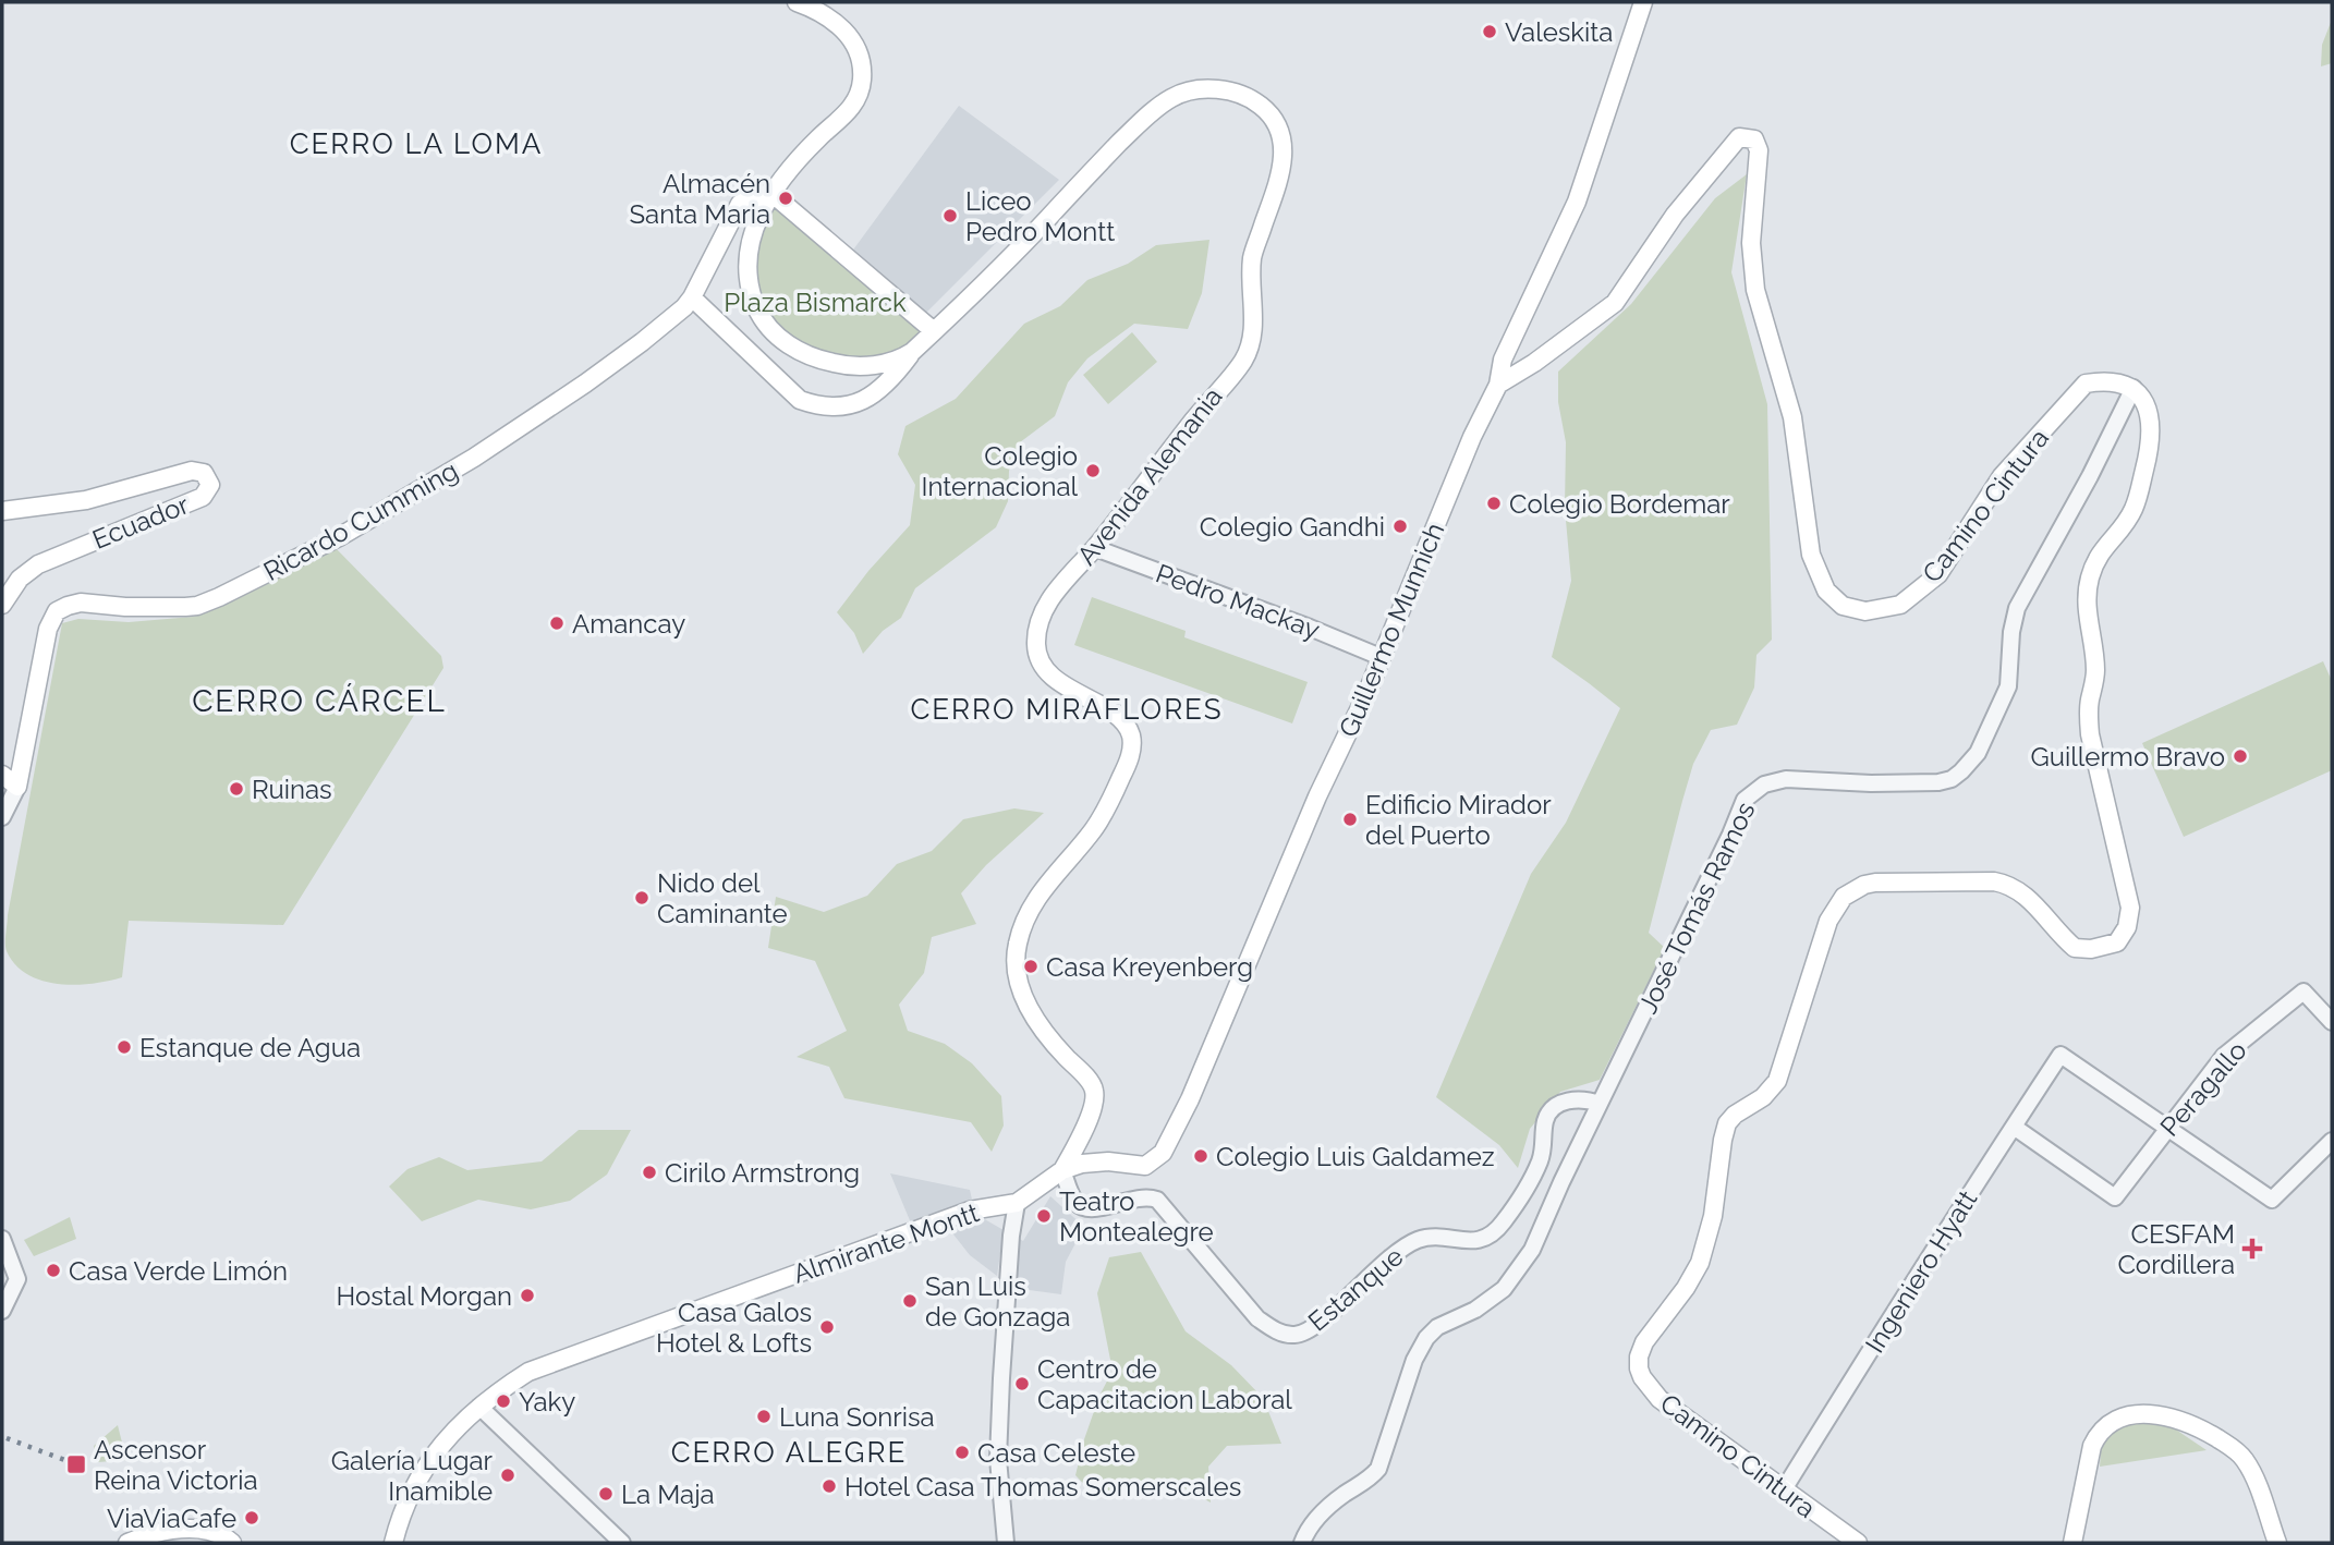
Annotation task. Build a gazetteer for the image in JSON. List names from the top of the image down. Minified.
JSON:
{"streets":{"main road":["Avenida Alemania","Camino Cintura","Ricardo Cumming","Ecuador","Guillermo Munnich","Almirante Montt"],"street":["Pedro Mackay","José Tomás Ramos","Peragallo","Ingeniero Hyatt","Estanque"]},"crossings":[["Avenida Alemania","Ricardo Cumming"],["Avenida Alemania","Pedro Mackay"],["Avenida Alemania","Guillermo Munnich"],["Avenida Alemania","Almirante Montt"],["Avenida Alemania","Estanque"],["Camino Cintura","Guillermo Munnich"],["Camino Cintura","José Tomás Ramos"],["Camino Cintura","Ingeniero Hyatt"],["Pedro Mackay","Guillermo Munnich"],["Guillermo Munnich","Almirante Montt"],["Guillermo Munnich","Estanque"],["José Tomás Ramos","Estanque"],["Peragallo","Ingeniero Hyatt"],["Almirante Montt","Estanque"]],"districts":["CERRO LA LOMA","CERRO CÁRCEL","CERRO MIRAFLORES","CERRO ALEGRE"],"parks":["Plaza Bismarck"],"places":{"other":["Valeskita","Almacén Santa Maria","Liceo Pedro Montt","Colegio Internacional","Colegio Bordemar","Colegio Gandhi","Amancay","Guillermo Bravo","Ruinas","Edificio Mirador del Puerto","Nido del Caminante","Casa Kreyenberg","Estanque de Agua","Colegio Luis Galdamez","Cirilo Armstrong","Teatro Montealegre","Casa Verde Limón","Hostal Morgan","San Luis de Gonzaga","Casa Galos Hotel & Lofts","Centro de Capacitacion Laboral","Yaky","Luna Sonrisa","Casa Celeste","Galería Lugar Inamible","Hotel Casa Thomas Somerscales","La Maja","ViaViaCafe"],"health":["CESFAM Cordillera"],"transit":["Ascensor Reina Victoria"]}}
